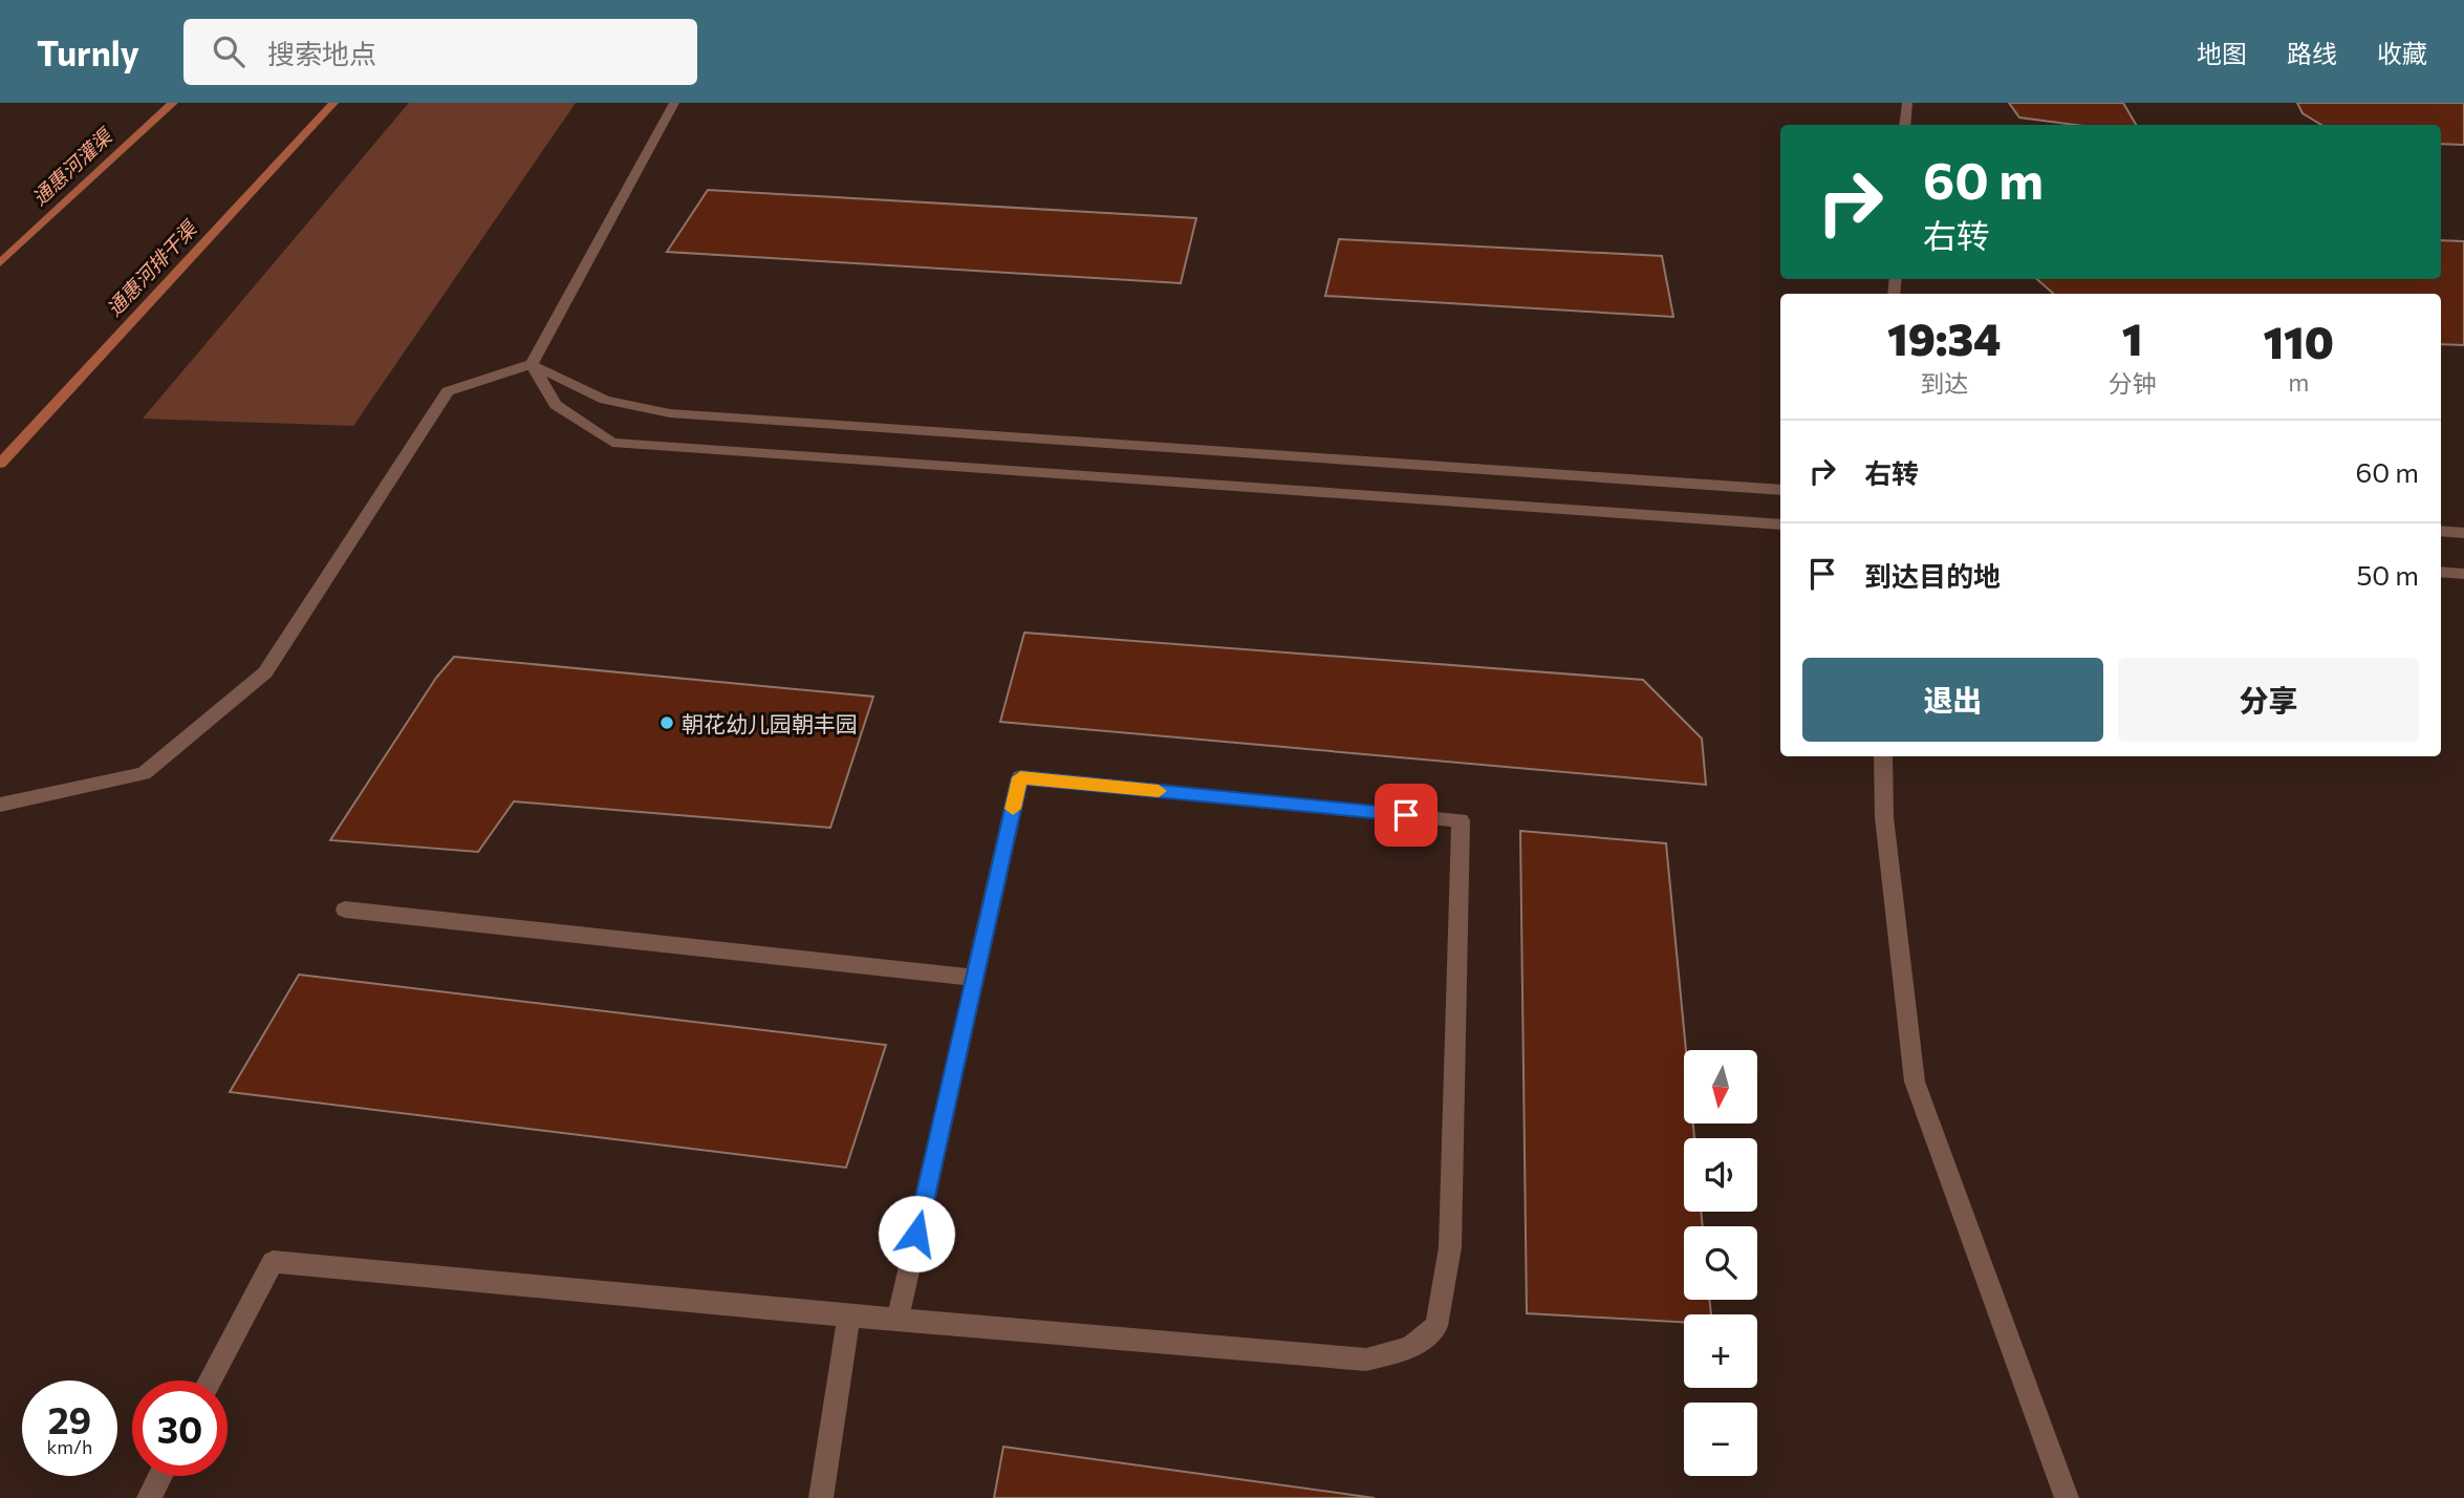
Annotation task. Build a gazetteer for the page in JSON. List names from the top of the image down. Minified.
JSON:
{"water":["通惠河灌渠","通惠河排干渠"],"places":["朝花幼儿园朝丰园"],"north":"bottom","page":{"header":"Turnly","search":"搜索地点","nav":["地图","路线","收藏"],"turn":["60 m","右转"],"eta":["19:34","到达","1","分钟","110","m"],"list":[{"name":"右转","value":"60 m"},{"name":"到达目的地","value":"50 m"}],"buttons":["退出","分享"],"map_buttons":["+","−"],"speed":"29 km/h","limit":"30"}}
